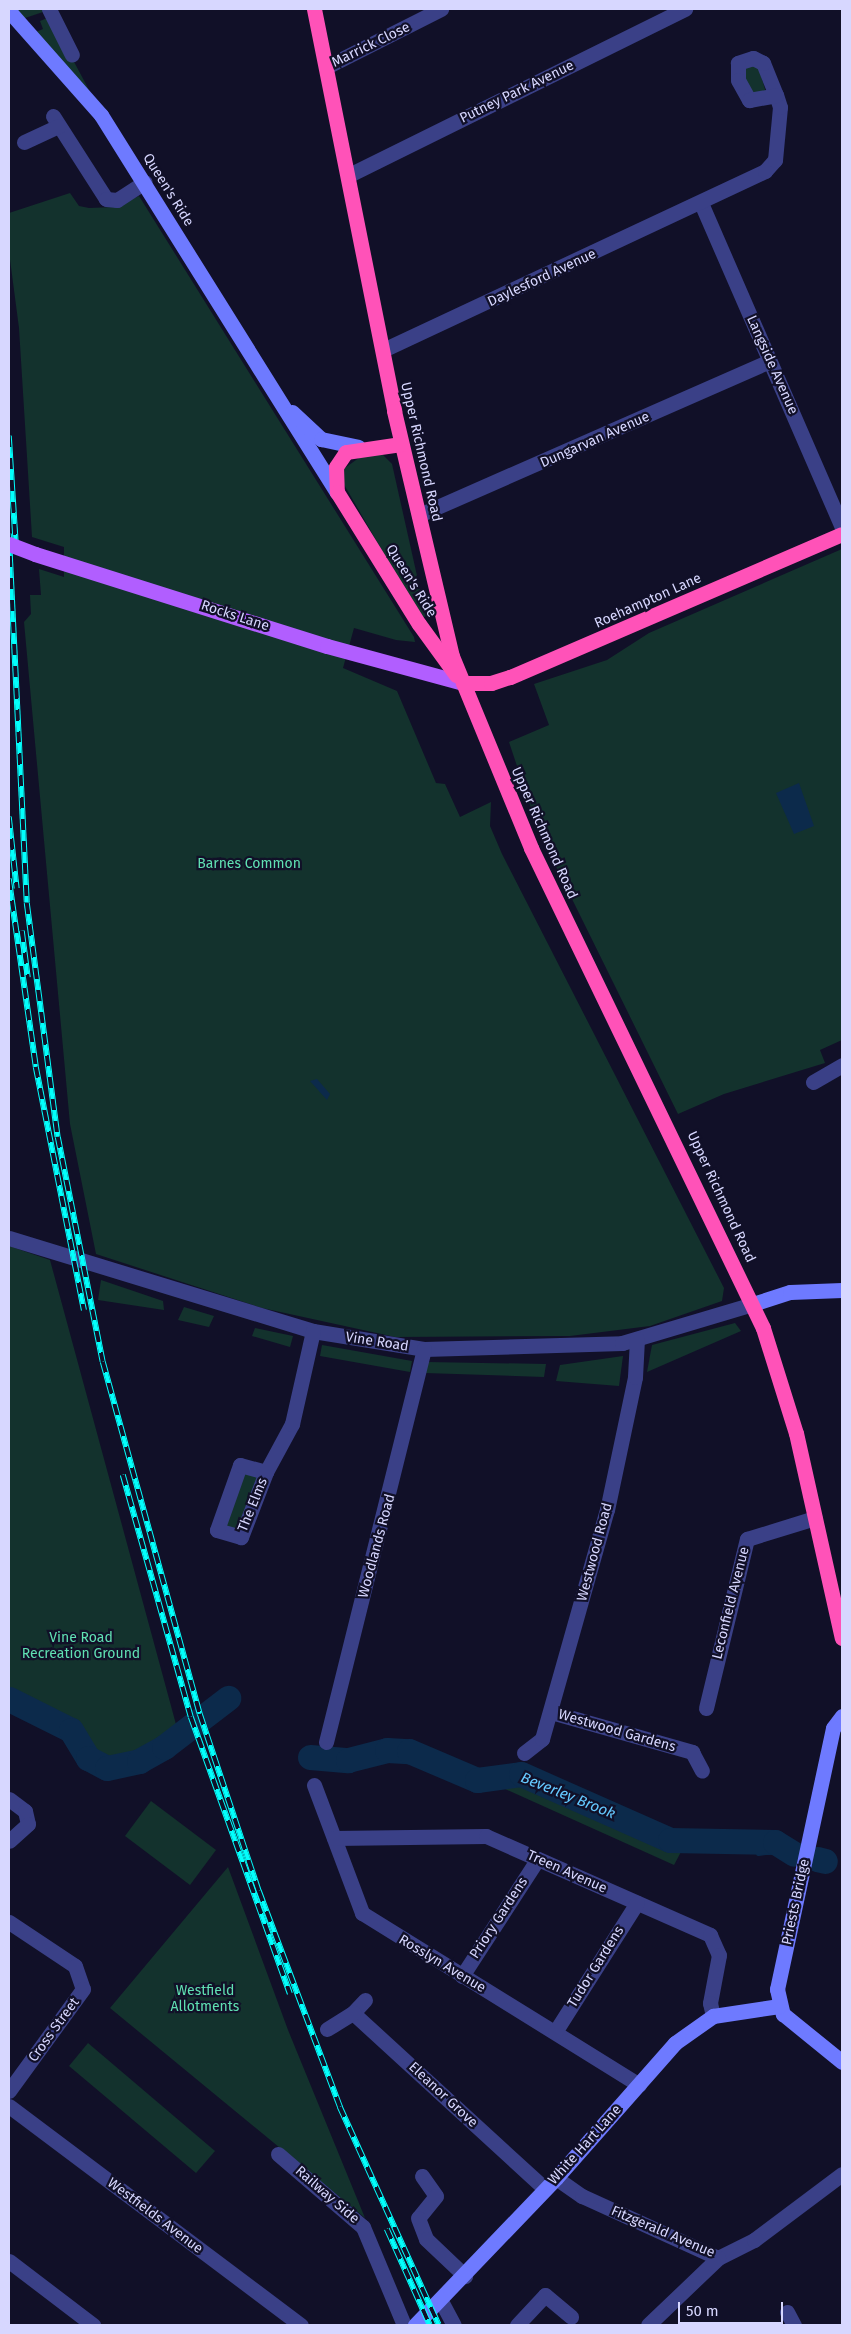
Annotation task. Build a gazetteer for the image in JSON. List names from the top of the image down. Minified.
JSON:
{"streets":{"highway":["Queen's Ride","Upper Richmond Road","Roehampton Lane"],"main road":["Rocks Lane"],"street":["Marrick Close","Putney Park Avenue","Daylesford Avenue","Langside Avenue","Dungarvan Avenue","Vine Road","The Elms","Woodlands Road","Westwood Road","Leconfield Avenue","Westwood Gardens","Treen Avenue","Priests Bridge","Priory Gardens","Rosslyn Avenue","Tudor Gardens","Cross Street","Eleanor Grove","White Hart Lane","Railway Side","Westfields Avenue","Fitzgerald Avenue"]},"crossings":[["Marrick Close","Upper Richmond Road"],["Putney Park Avenue","Upper Richmond Road"],["Queen's Ride","Upper Richmond Road"],["Queen's Ride","Roehampton Lane"],["Queen's Ride","Rocks Lane"],["Daylesford Avenue","Langside Avenue"],["Daylesford Avenue","Upper Richmond Road"],["Langside Avenue","Dungarvan Avenue"],["Dungarvan Avenue","Upper Richmond Road"],["Upper Richmond Road","Roehampton Lane"],["Upper Richmond Road","Rocks Lane"],["Upper Richmond Road","Vine Road"],["Upper Richmond Road","Leconfield Avenue"],["Roehampton Lane","Rocks Lane"],["Vine Road","The Elms"],["Vine Road","Woodlands Road"],["Vine Road","Westwood Road"],["Westwood Road","Westwood Gardens"],["Treen Avenue","Priory Gardens"],["Treen Avenue","Rosslyn Avenue"],["Treen Avenue","Tudor Gardens"],["Treen Avenue","White Hart Lane"],["Priests Bridge","White Hart Lane"],["Priory Gardens","Rosslyn Avenue"],["Rosslyn Avenue","Tudor Gardens"],["Rosslyn Avenue","White Hart Lane"],["Eleanor Grove","White Hart Lane"],["White Hart Lane","Fitzgerald Avenue"]],"water":["Beverley Brook"],"parks":["Barnes Common","Vine Road Recreation Ground","Westfield Allotments"],"scale_bar":"50 m"}
